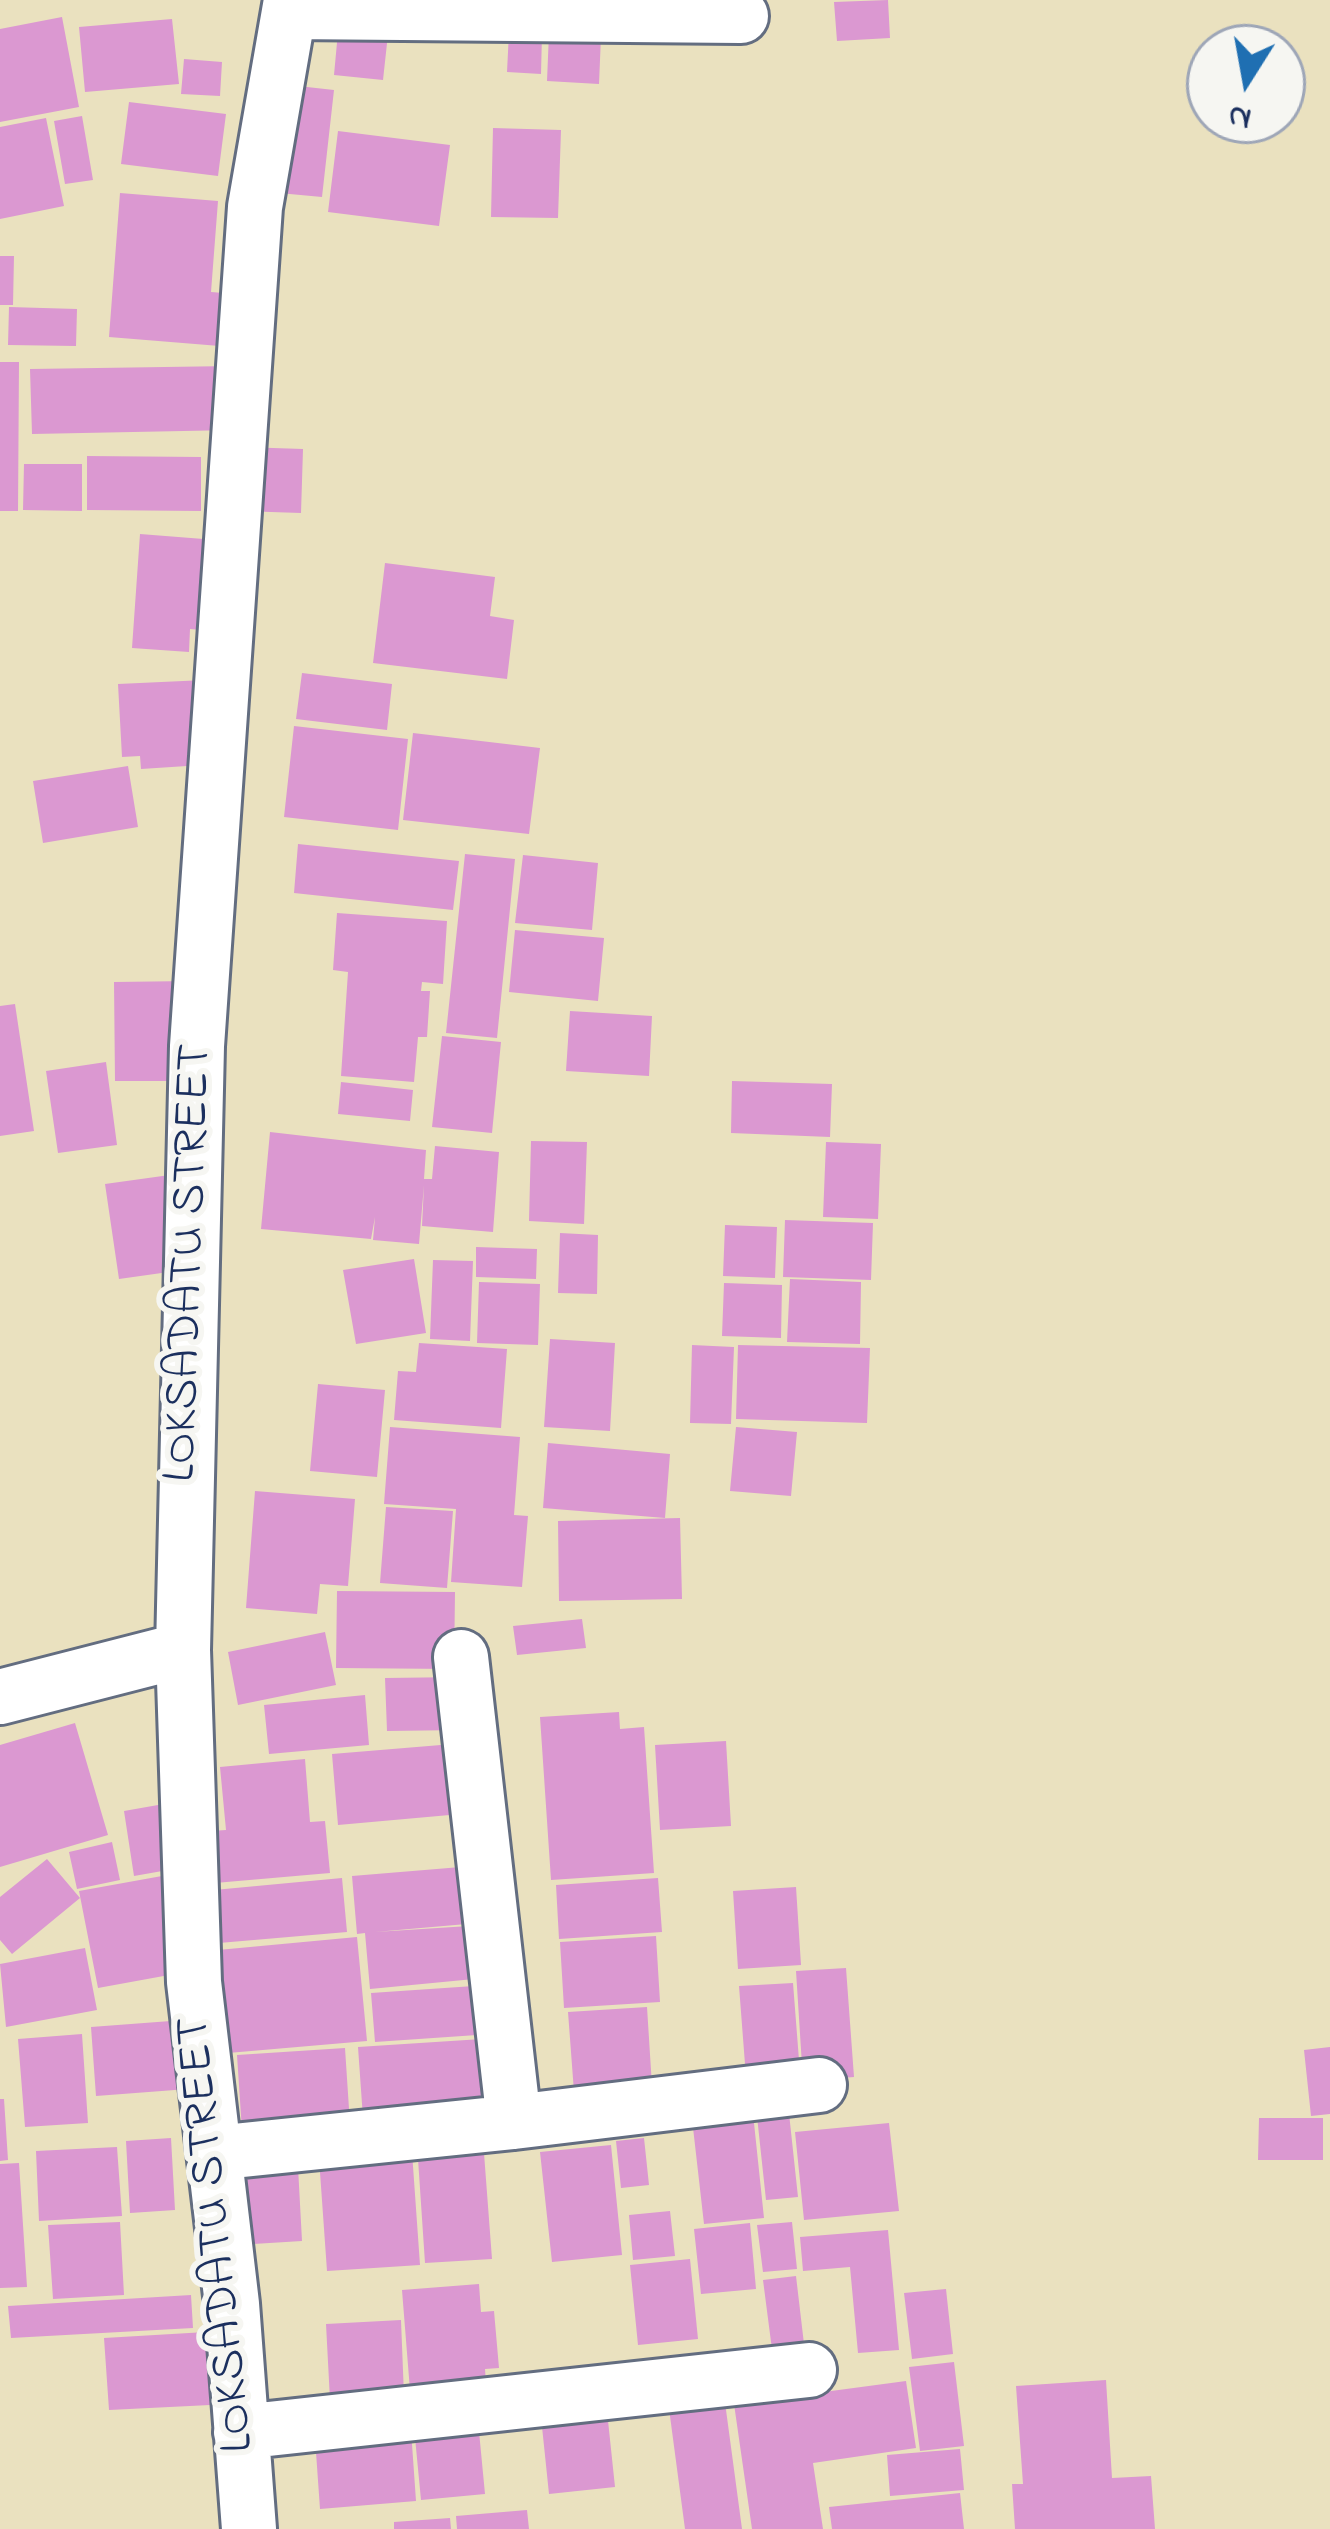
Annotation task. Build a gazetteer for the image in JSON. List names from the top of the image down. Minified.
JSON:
{"streets":{"street":["LOKSADATU STREET"]},"north":"bottom"}
